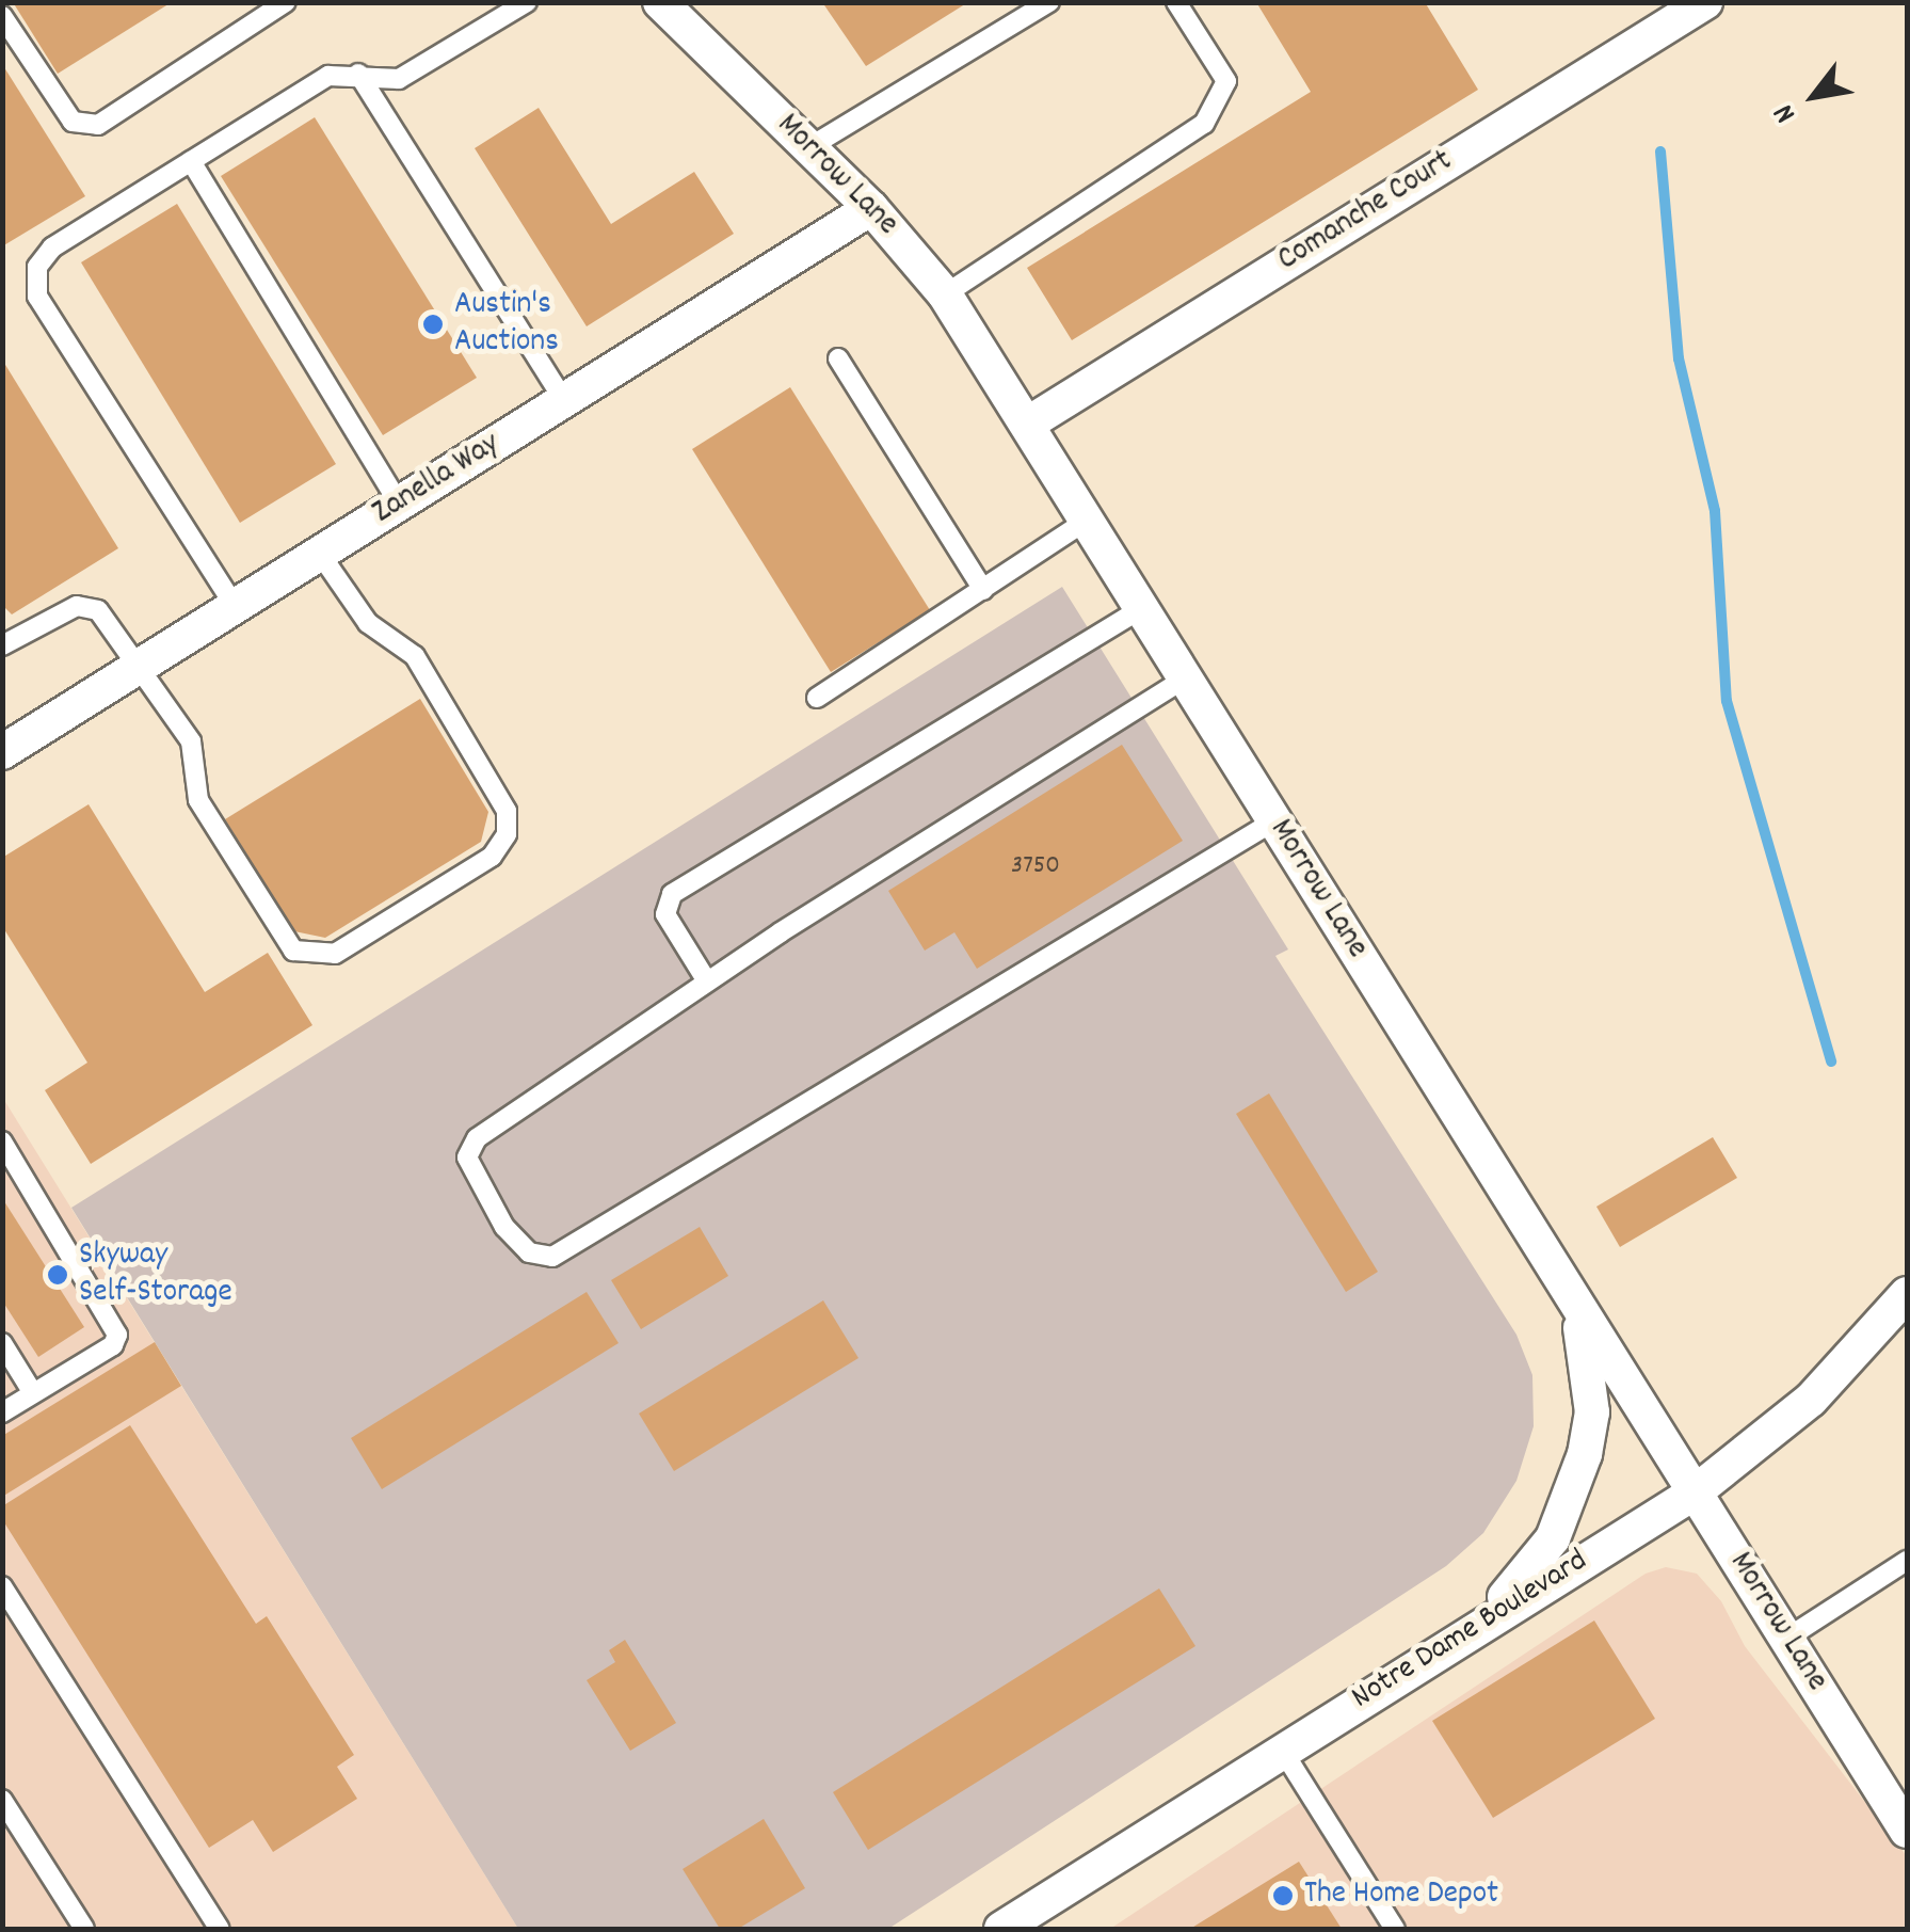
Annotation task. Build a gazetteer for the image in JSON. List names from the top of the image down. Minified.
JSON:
{"streets":{"street":["Morrow Lane","Comanche Court","Zanella Way","Notre Dame Boulevard"]},"crossings":[["Morrow Lane","Comanche Court"],["Morrow Lane","Zanella Way"],["Morrow Lane","Notre Dame Boulevard"]],"places":["Austin's Auctions","Skyway Self-Storage","The Home Depot"],"house_numbers":["3750"],"north":"bottom left"}
